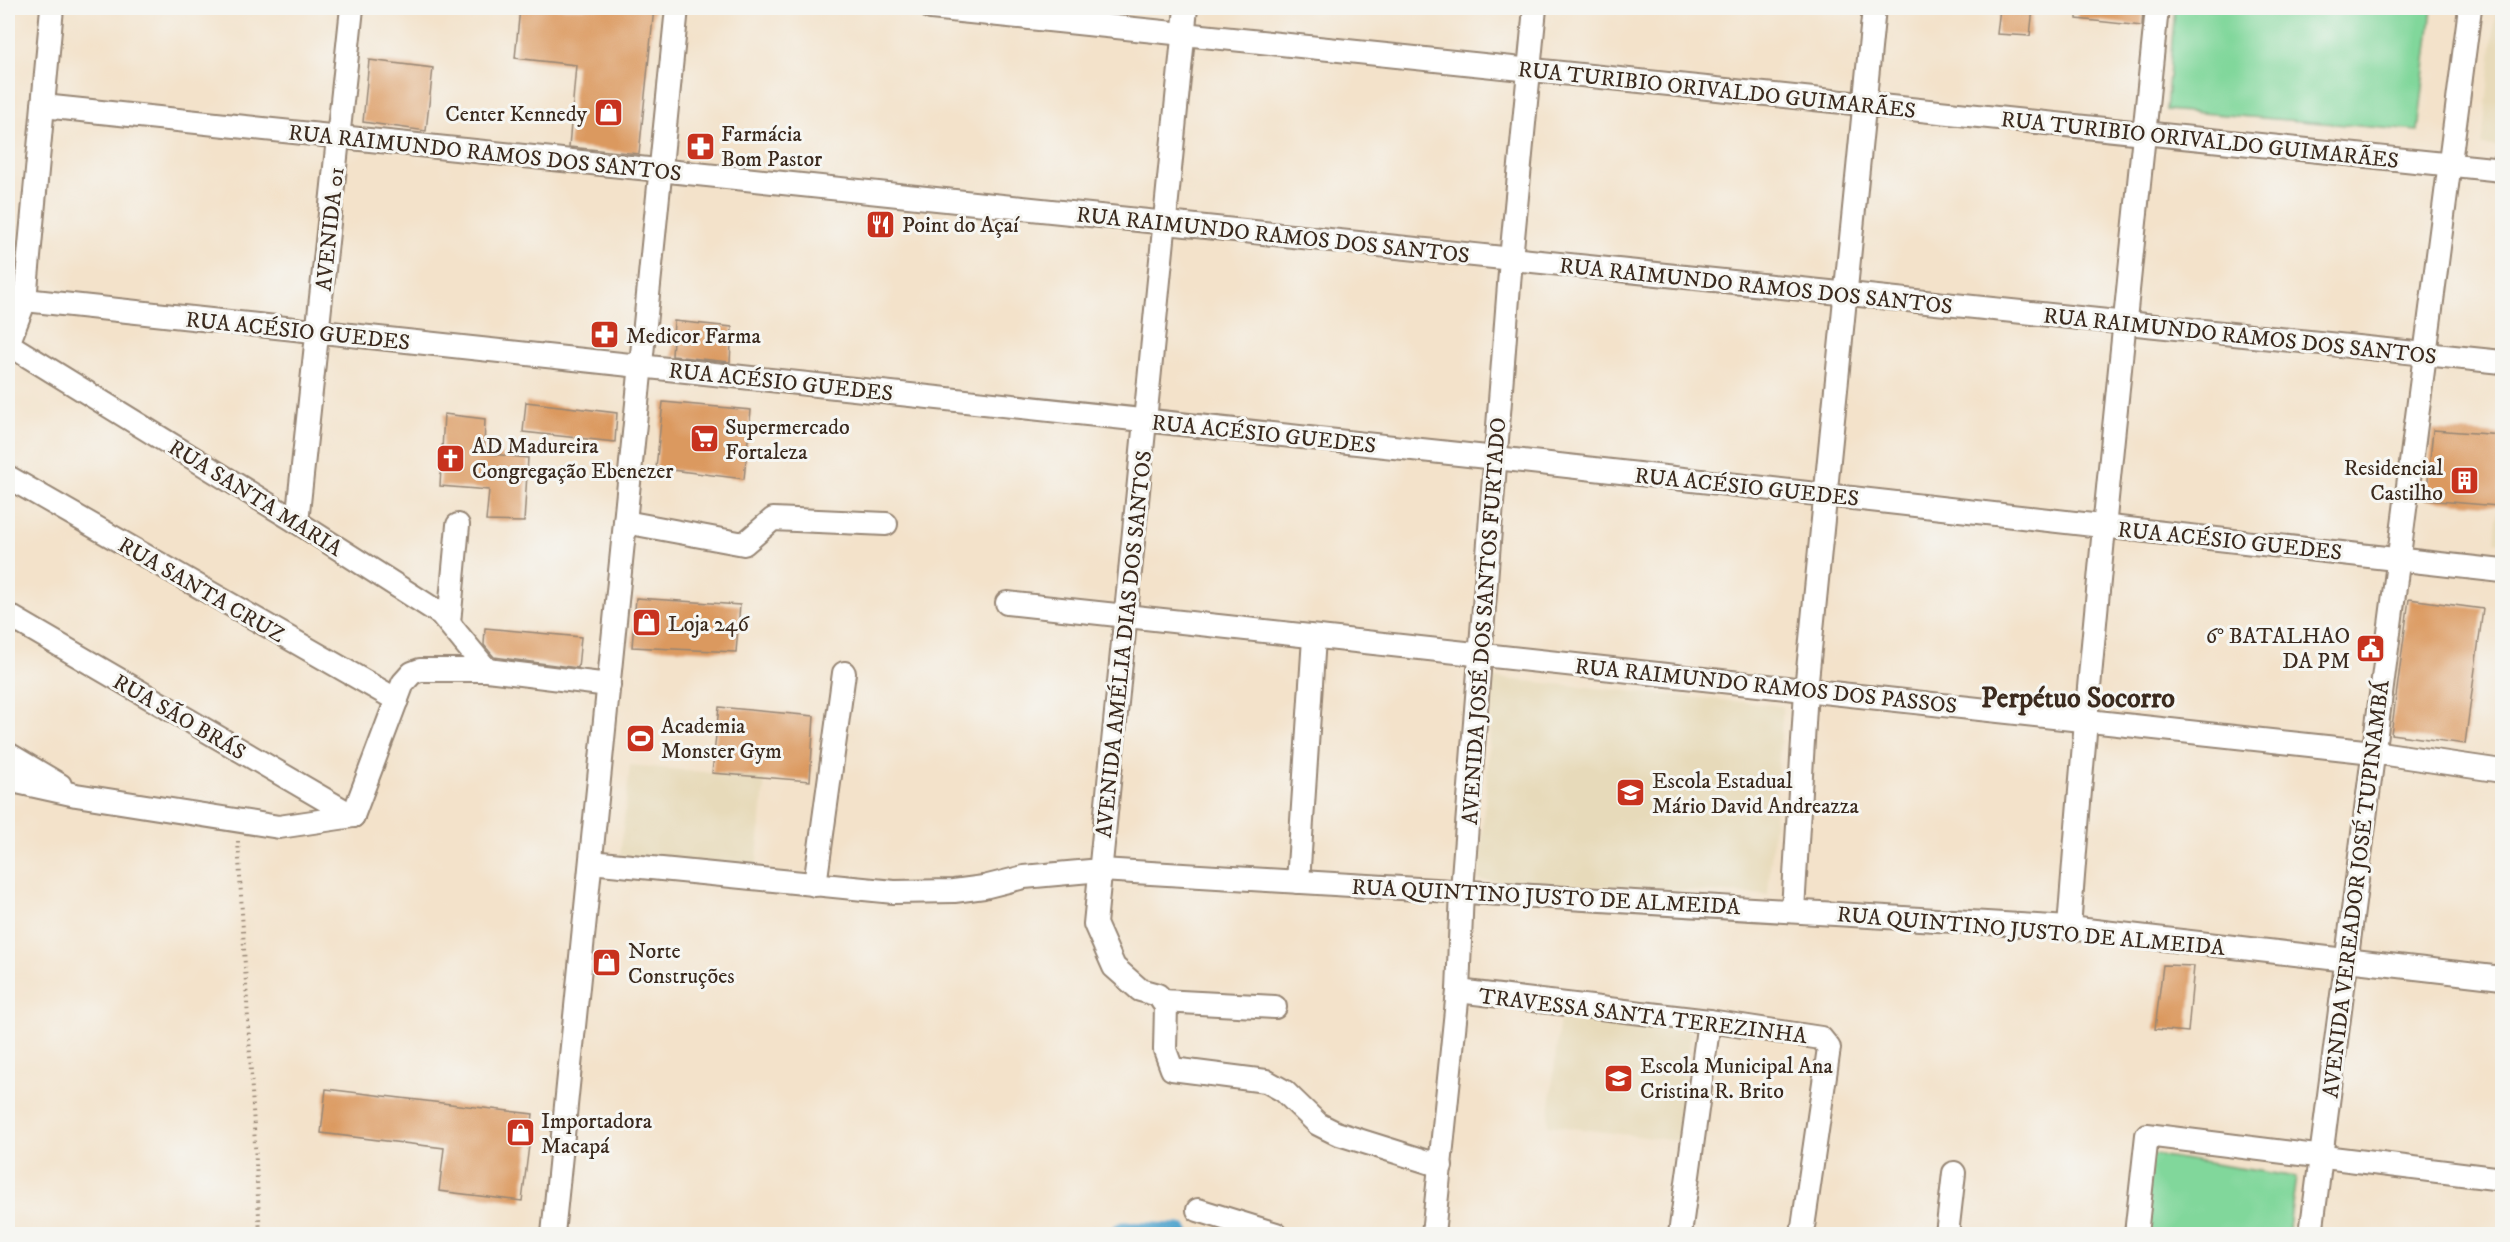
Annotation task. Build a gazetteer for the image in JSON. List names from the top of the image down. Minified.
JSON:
{"streets":{"street":["RUA TURIBIO ORIVALDO GUIMARÃES","RUA RAIMUNDO RAMOS DOS SANTOS","AVENIDA 01","RUA ACÉSIO GUEDES","RUA SANTA MARIA","RUA SANTA CRUZ","AVENIDA JOSÉ DOS SANTOS FURTADO","AVENIDA AMÉLIA DIAS DOS SANTOS","RUA RAIMUNDO RAMOS DOS PASSOS","RUA SÃO BRÁS","AVENIDA VEREADOR JOSÉ TUPINAMBÁ","RUA QUINTINO JUSTO DE ALMEIDA","TRAVESSA SANTA TEREZINHA"]},"crossings":[["RUA TURIBIO ORIVALDO GUIMARÃES","AVENIDA JOSÉ DOS SANTOS FURTADO"],["RUA TURIBIO ORIVALDO GUIMARÃES","AVENIDA AMÉLIA DIAS DOS SANTOS"],["RUA TURIBIO ORIVALDO GUIMARÃES","AVENIDA VEREADOR JOSÉ TUPINAMBÁ"],["RUA RAIMUNDO RAMOS DOS SANTOS","AVENIDA 01"],["RUA RAIMUNDO RAMOS DOS SANTOS","AVENIDA JOSÉ DOS SANTOS FURTADO"],["RUA RAIMUNDO RAMOS DOS SANTOS","AVENIDA AMÉLIA DIAS DOS SANTOS"],["RUA RAIMUNDO RAMOS DOS SANTOS","AVENIDA VEREADOR JOSÉ TUPINAMBÁ"],["AVENIDA 01","RUA ACÉSIO GUEDES"],["AVENIDA 01","RUA SANTA MARIA"],["RUA ACÉSIO GUEDES","AVENIDA JOSÉ DOS SANTOS FURTADO"],["RUA ACÉSIO GUEDES","AVENIDA AMÉLIA DIAS DOS SANTOS"],["RUA ACÉSIO GUEDES","AVENIDA VEREADOR JOSÉ TUPINAMBÁ"],["AVENIDA JOSÉ DOS SANTOS FURTADO","RUA RAIMUNDO RAMOS DOS PASSOS"],["AVENIDA JOSÉ DOS SANTOS FURTADO","RUA QUINTINO JUSTO DE ALMEIDA"],["AVENIDA JOSÉ DOS SANTOS FURTADO","TRAVESSA SANTA TEREZINHA"],["AVENIDA AMÉLIA DIAS DOS SANTOS","RUA RAIMUNDO RAMOS DOS PASSOS"],["AVENIDA AMÉLIA DIAS DOS SANTOS","RUA QUINTINO JUSTO DE ALMEIDA"],["RUA RAIMUNDO RAMOS DOS PASSOS","AVENIDA VEREADOR JOSÉ TUPINAMBÁ"],["AVENIDA VEREADOR JOSÉ TUPINAMBÁ","RUA QUINTINO JUSTO DE ALMEIDA"]],"districts":["Perpétuo Socorro"],"places":{"shop":["Center Kennedy","Loja 246","Norte Construções","Importadora Macapá"],"pharmacy":["Farmácia Bom Pastor","Medicor Farma"],"restaurant":["Point do Açaí"],"supermarket":["Supermercado Fortaleza"],"church":["AD Madureira Congregação Ebenezer"],"building":["Residencial Castilho"],"public building":["6° BATALHAO DA PM"],"sports":["Academia Monster Gym"],"school or university":["Escola Estadual Mário David Andreazza","Escola Municipal Ana Cristina R. Brito"]}}
